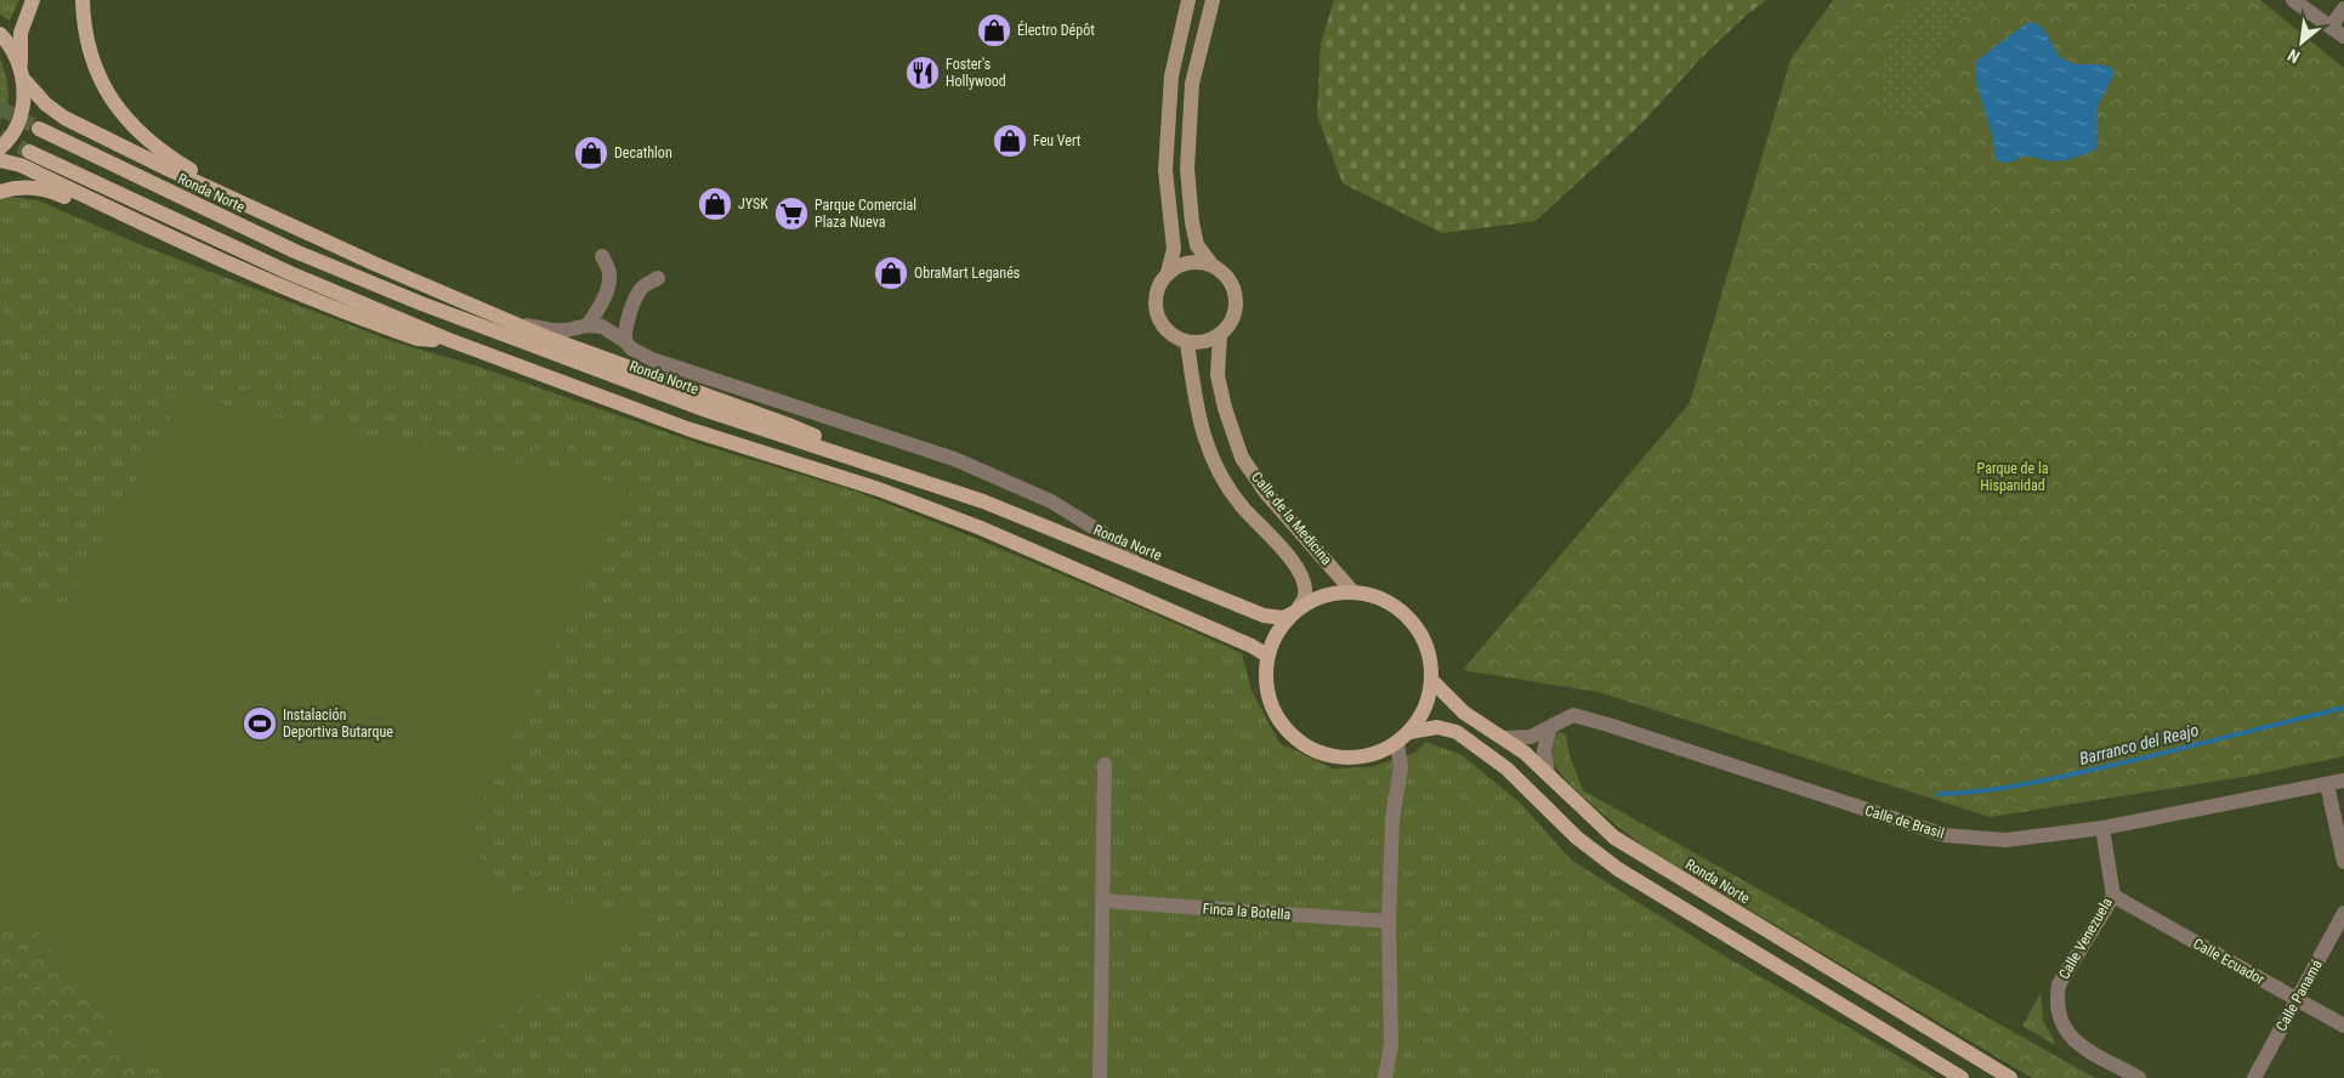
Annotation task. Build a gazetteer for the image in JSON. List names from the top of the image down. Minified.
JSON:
{"streets":{"main road":["Ronda Norte","Calle de la Medicina"],"street":["Calle de Brasil","Finca la Botella","Calle Venezuela","Calle Ecuador","Calle Panamá"]},"crossings":[["Ronda Norte","Calle de la Medicina"],["Ronda Norte","Calle de Brasil"],["Calle de Brasil","Calle Venezuela"],["Calle Venezuela","Calle Ecuador"],["Calle Ecuador","Calle Panamá"]],"water":["Barranco del Reajo"],"parks":["Parque de la Hispanidad"],"places":{"shop":["Électro Dépôt","Feu Vert","Decathlon","JYSK","ObraMart Leganés"],"restaurant":["Foster's Hollywood"],"supermarket":["Parque Comercial Plaza Nueva"],"sports":["Instalación Deportiva Butarque"]},"north":"bottom left"}
